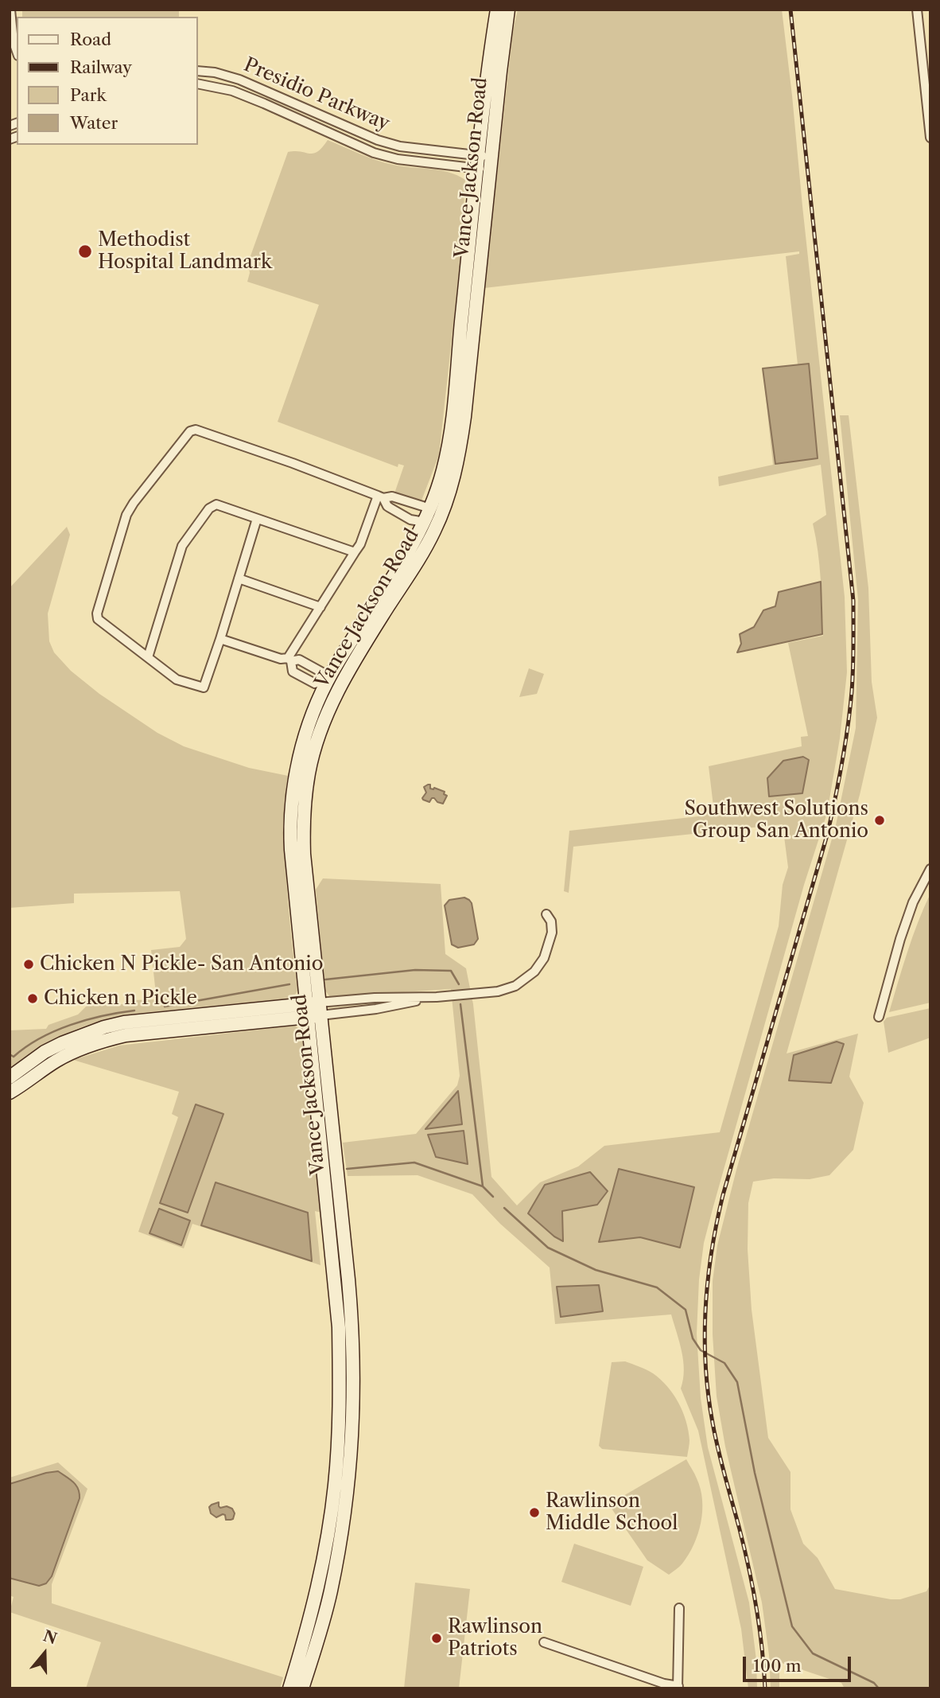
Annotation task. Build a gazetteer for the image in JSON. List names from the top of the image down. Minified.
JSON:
{"streets":{"main road":["Vance Jackson Road"],"street":["Presidio Parkway"]},"crossings":[["Presidio Parkway","Vance Jackson Road"]],"places":["Methodist Hospital Landmark","Southwest Solutions Group San Antonio","Chicken N Pickle- San Antonio","Chicken n Pickle","Rawlinson Middle School","Rawlinson Patriots"],"legend":["Road","Railway","Park","Water"],"scale_bar":"100 m","north":"top"}
